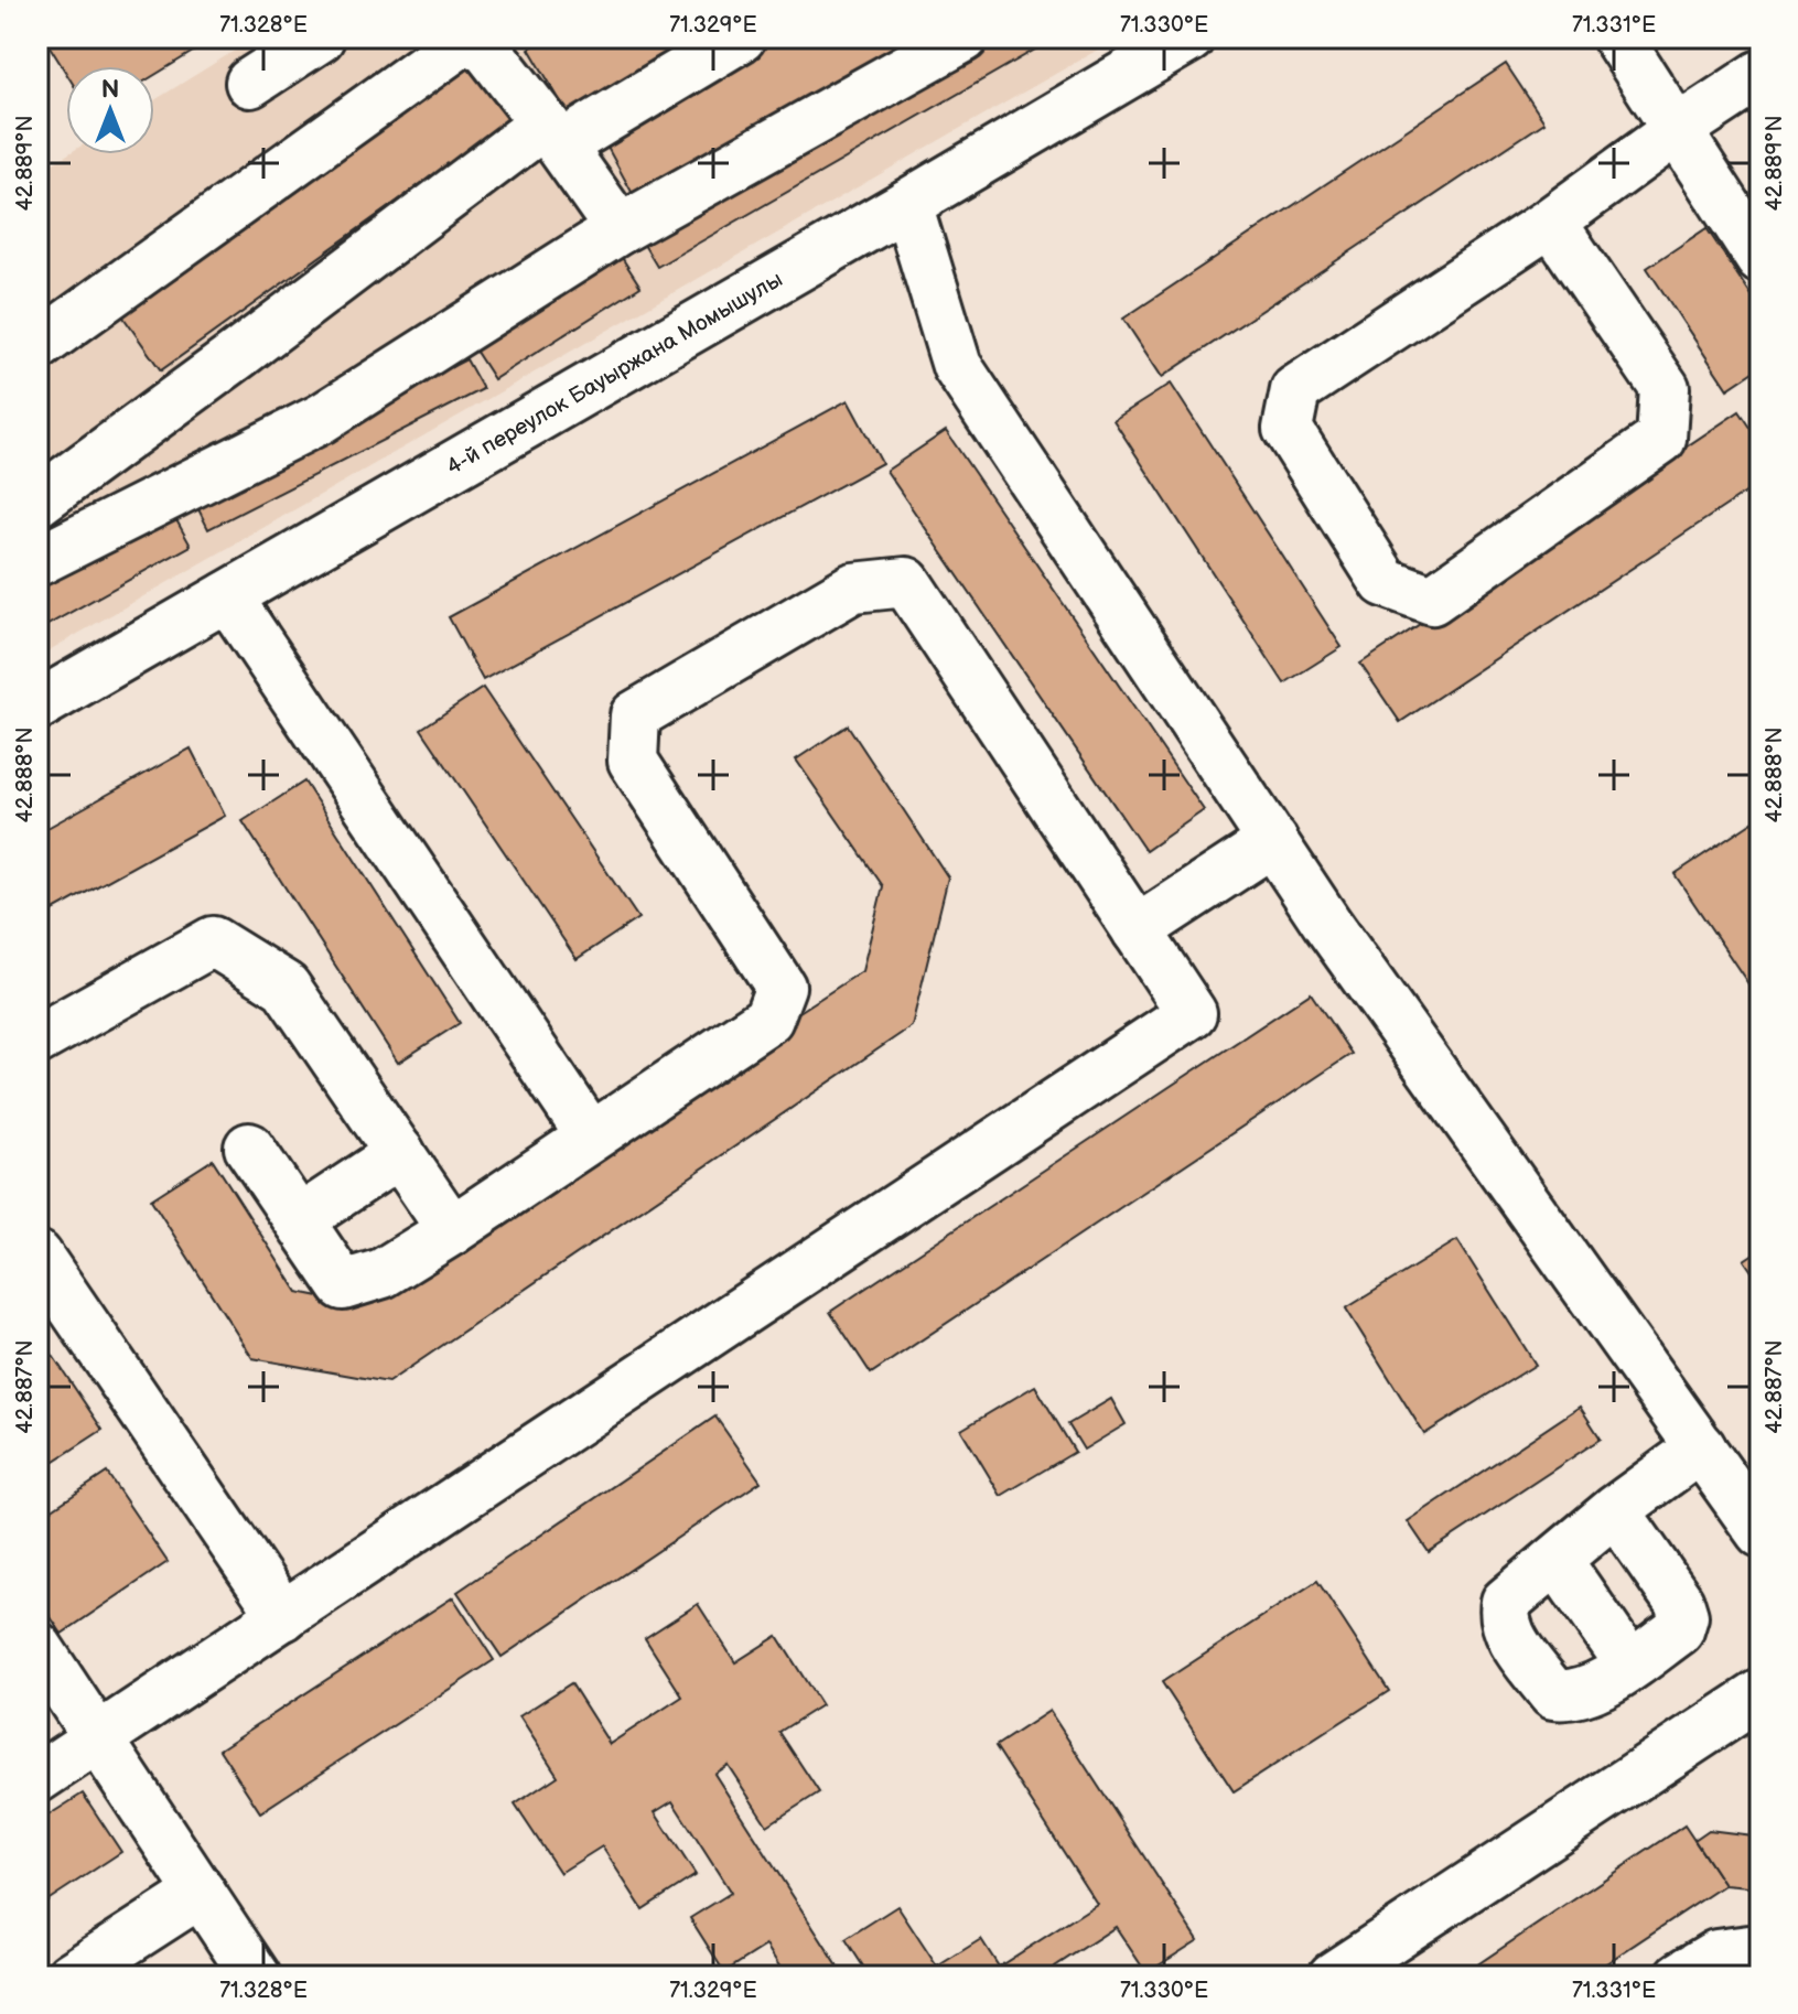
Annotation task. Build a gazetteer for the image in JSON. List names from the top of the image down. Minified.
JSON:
{"streets":{"street":["4-й переулок Бауыржана Момышулы"]},"north":"top","coordinates":["71.328°E","71.329°E","71.330°E","71.331°E","42.889°N","42.888°N","42.887°N"]}
